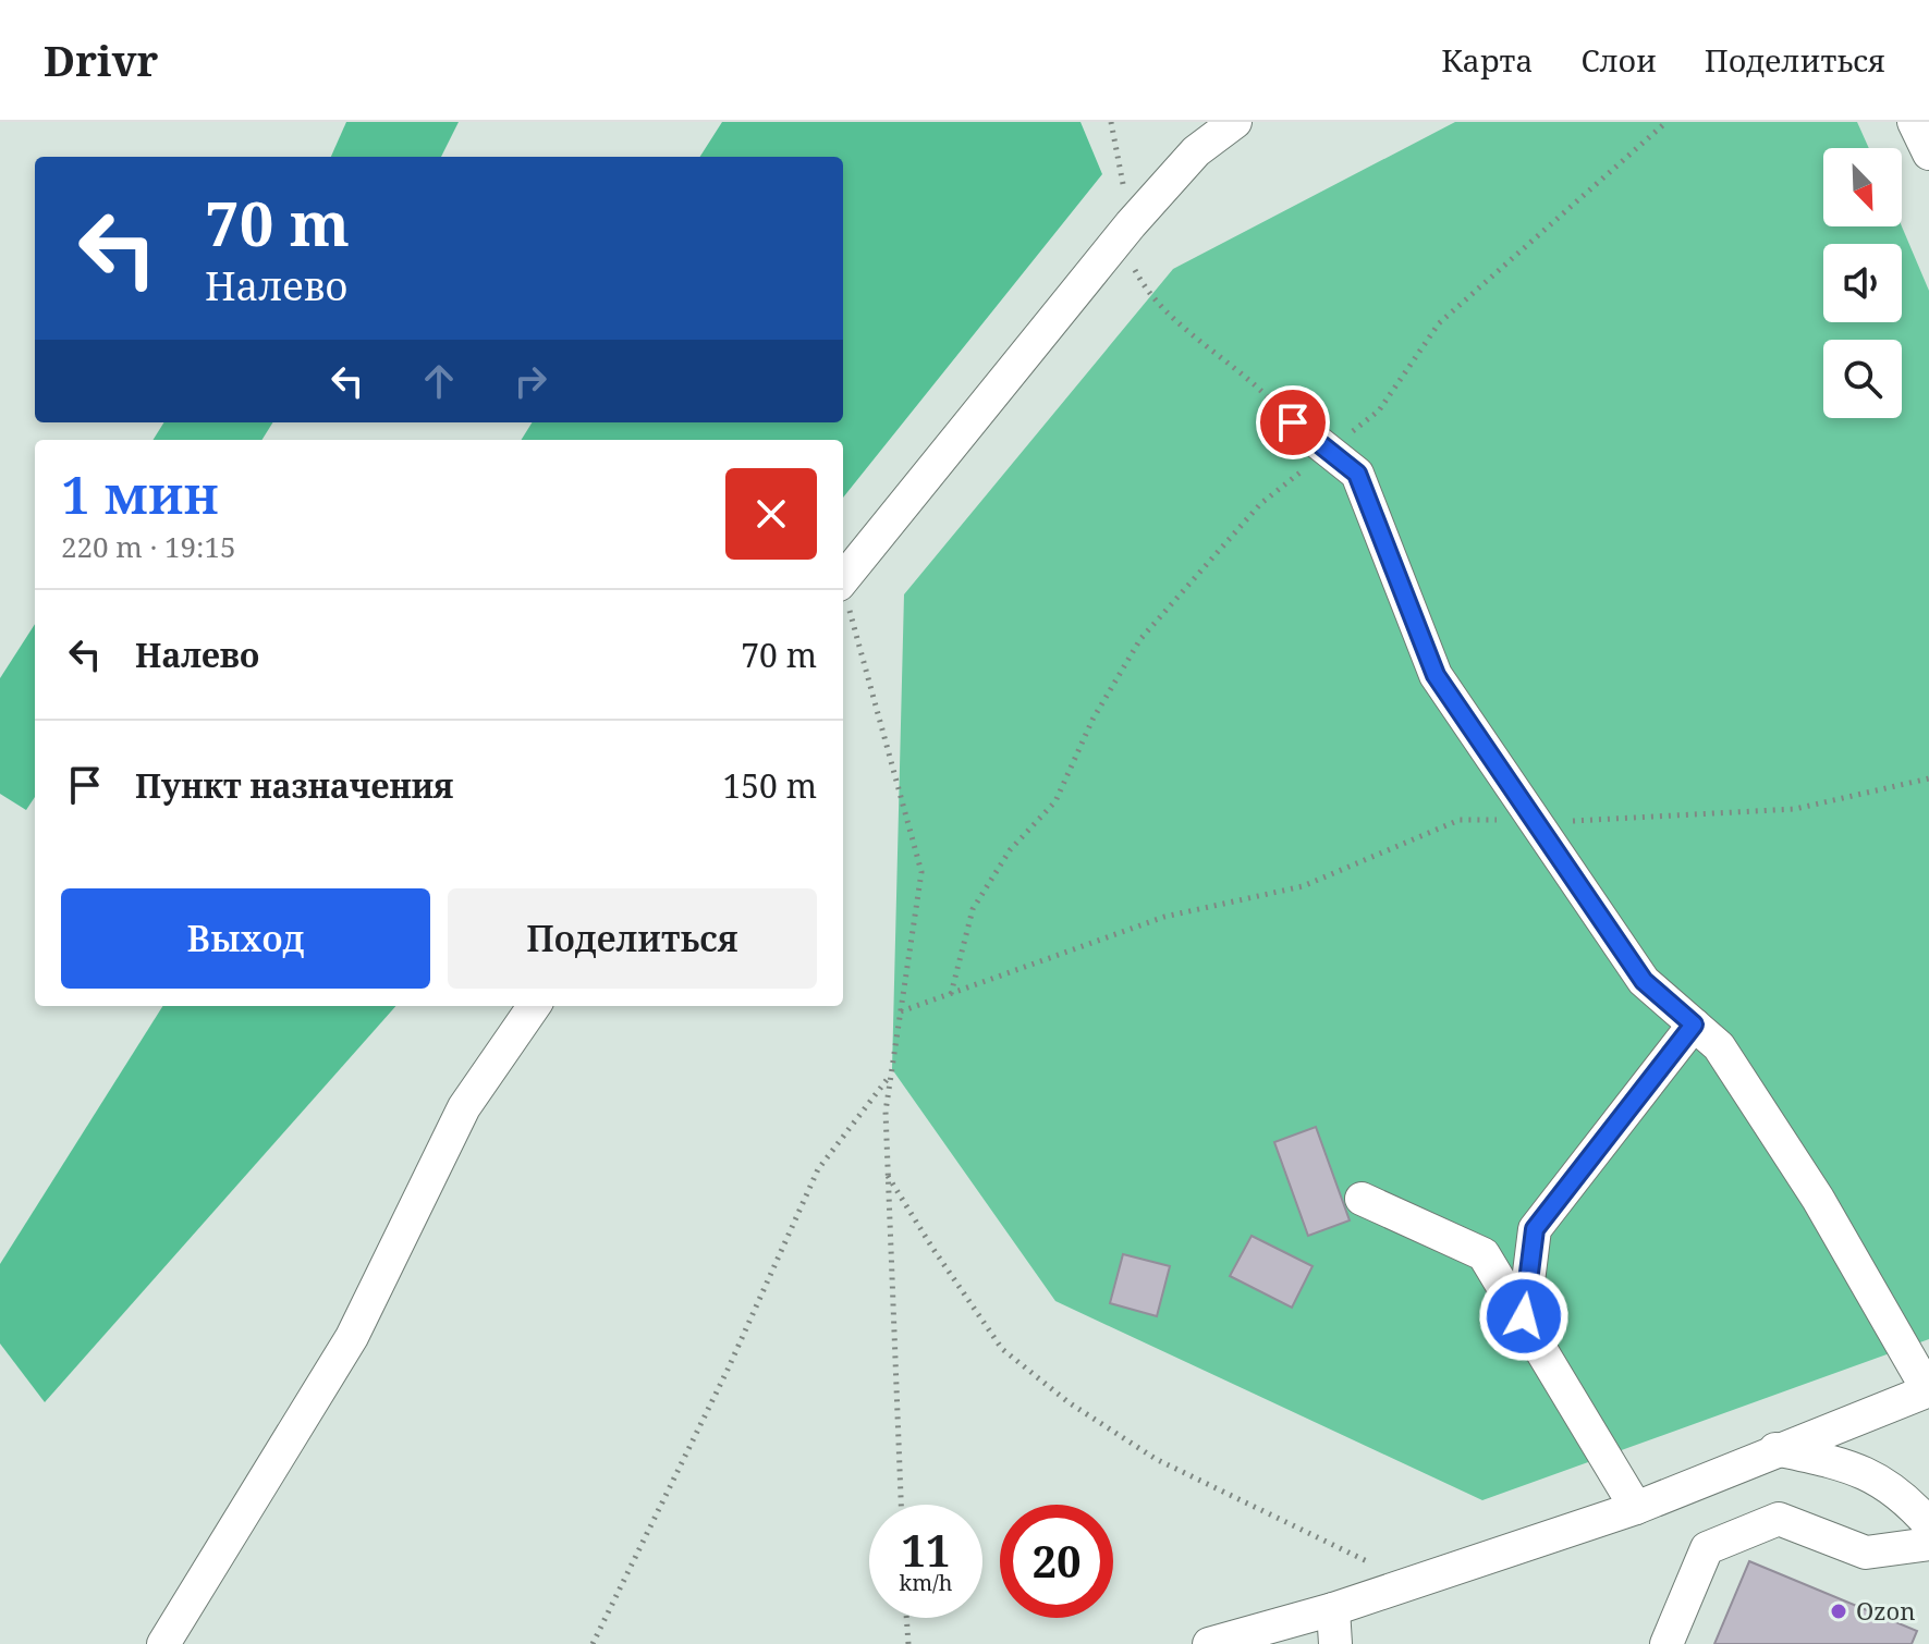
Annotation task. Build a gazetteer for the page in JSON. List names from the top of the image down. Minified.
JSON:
{"places":["Ozon"],"north":"bottom right","page":{"header":"Drivr","nav":["Карта","Слои","Поделиться"],"turn":["70 m","Налево"],"heading":["1 мин","220 m · 19:15"],"list":[{"name":"Налево","value":"70 m"},{"name":"Пункт назначения","value":"150 m"}],"buttons":["Выход","Поделиться"],"speed":"11 km/h","limit":"20"}}
